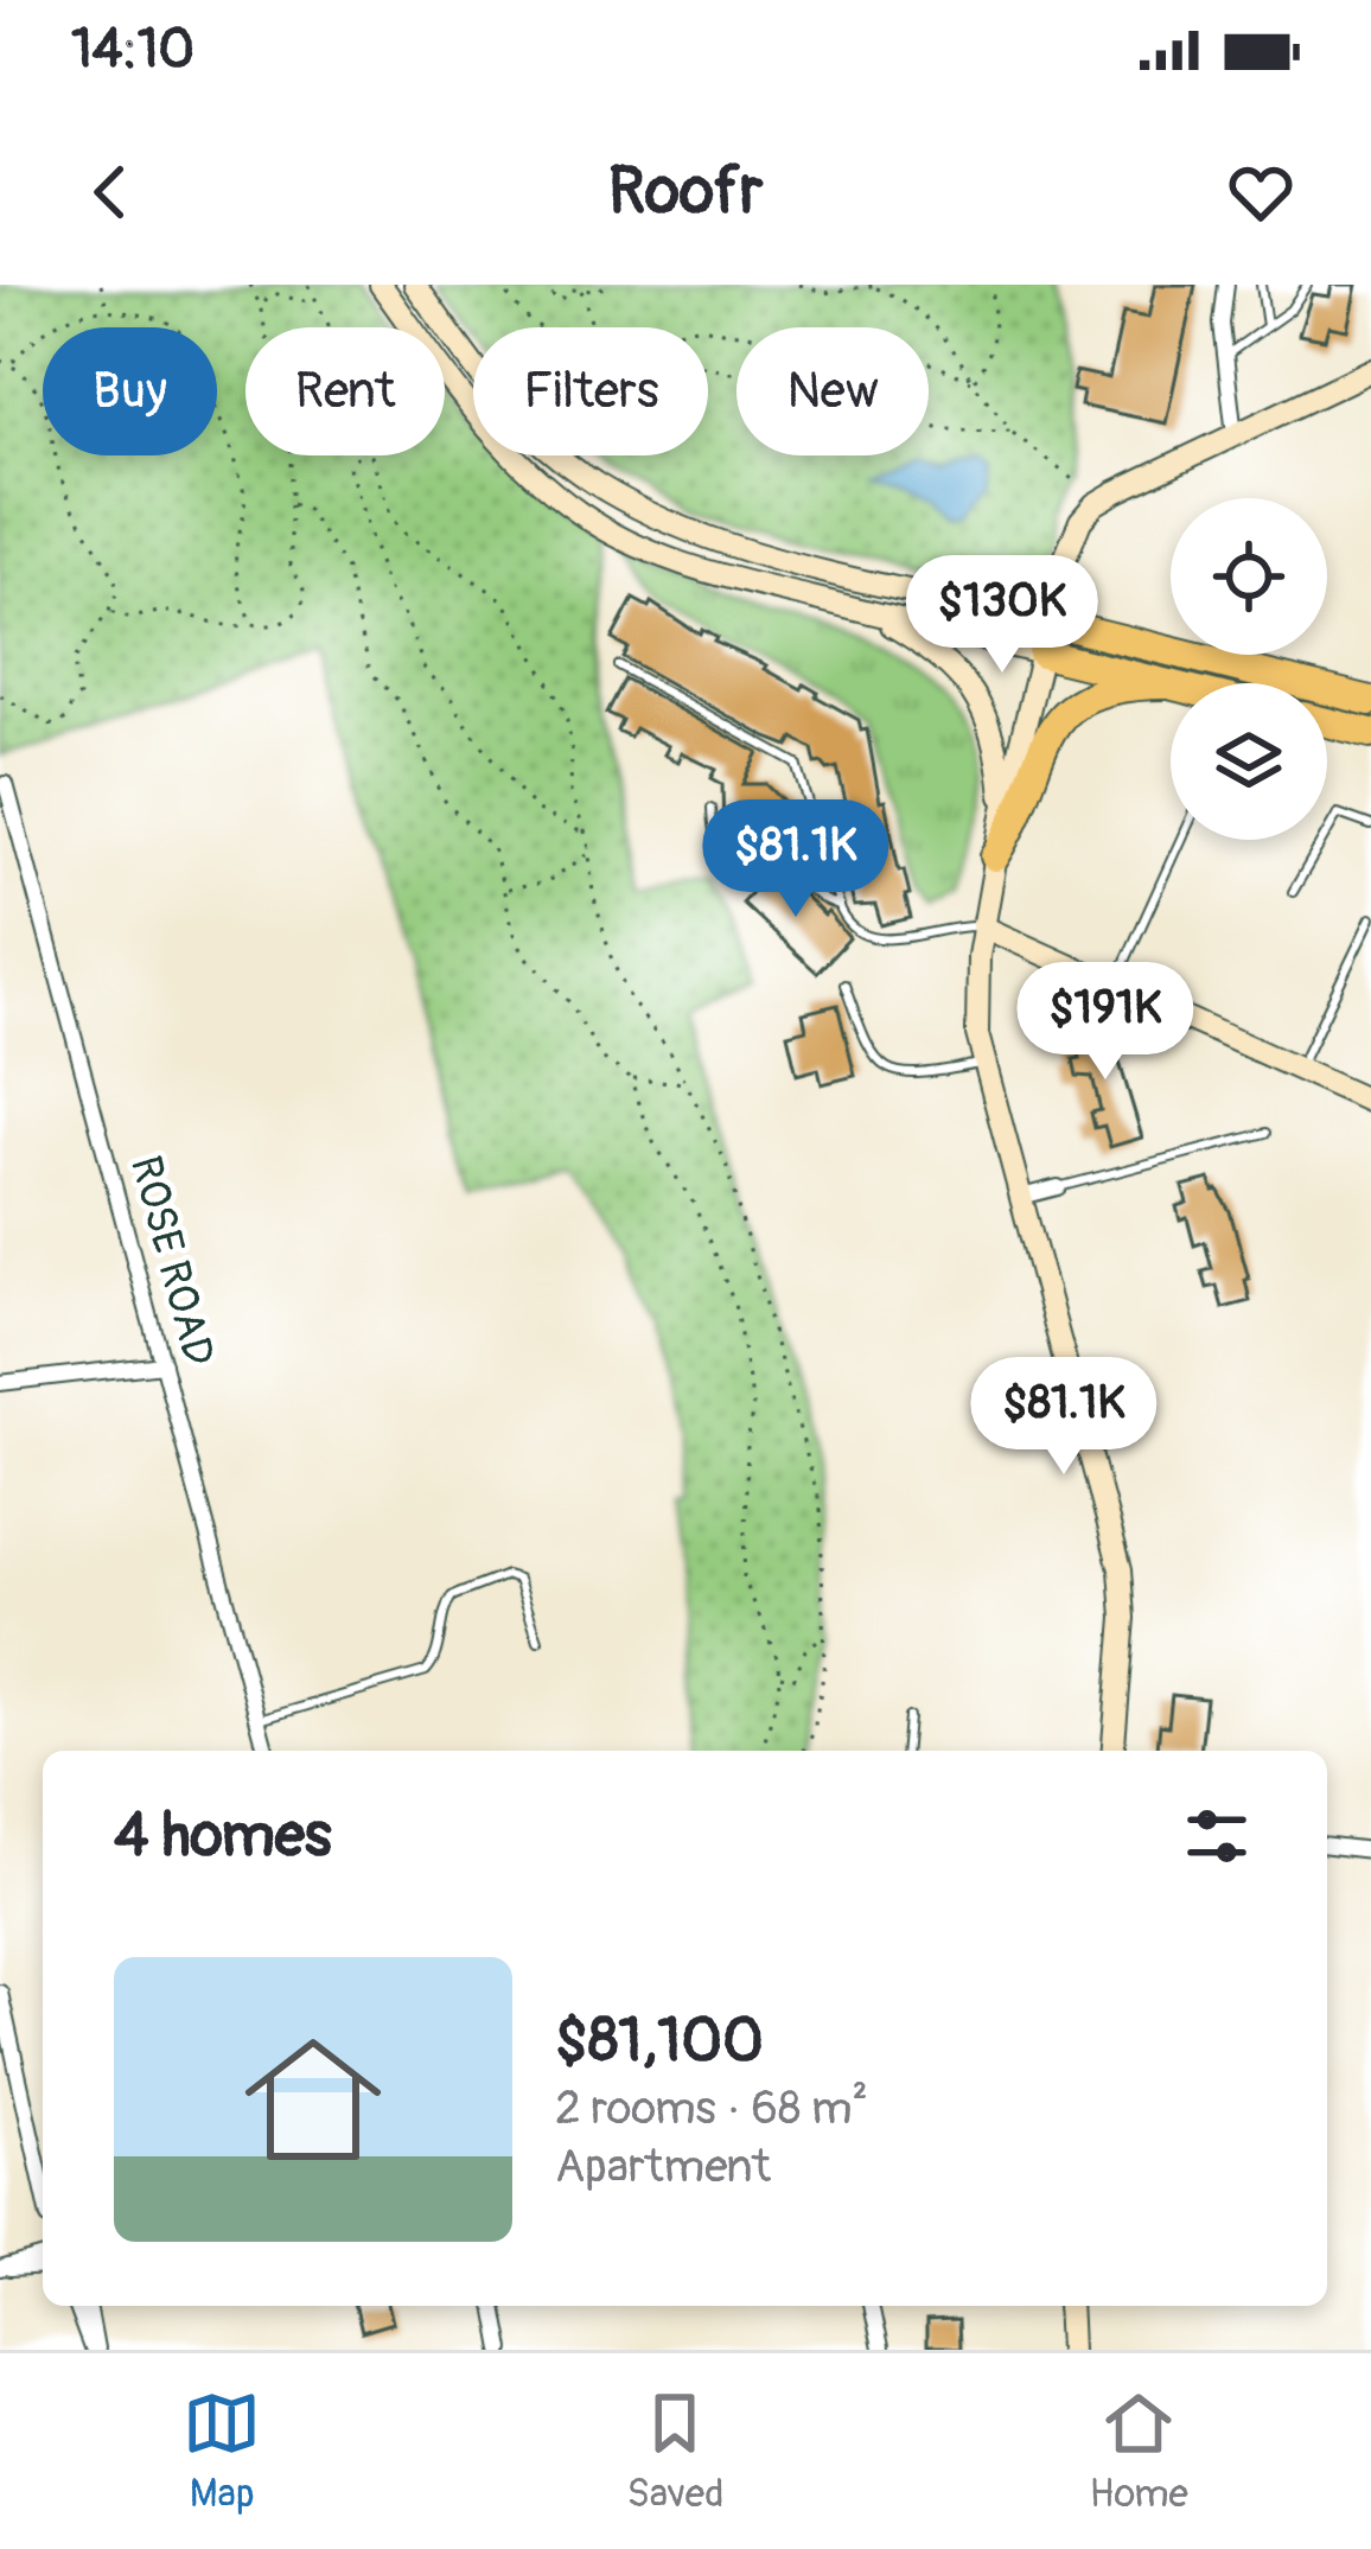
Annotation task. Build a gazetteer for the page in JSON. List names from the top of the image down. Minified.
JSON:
{"streets":{"street":["ROSE ROAD"]},"page":{"status":"14:10","header":"Roofr","chip":["Buy","Rent","Filters","New"],"price":["$130K","$81.1K","$191K","$81.1K"],"heading":"4 homes","list":[{"name":"$81,100","note":"2 rooms · 68 m² · Apartment"}],"tabs":["Map","Saved","Home"]}}
